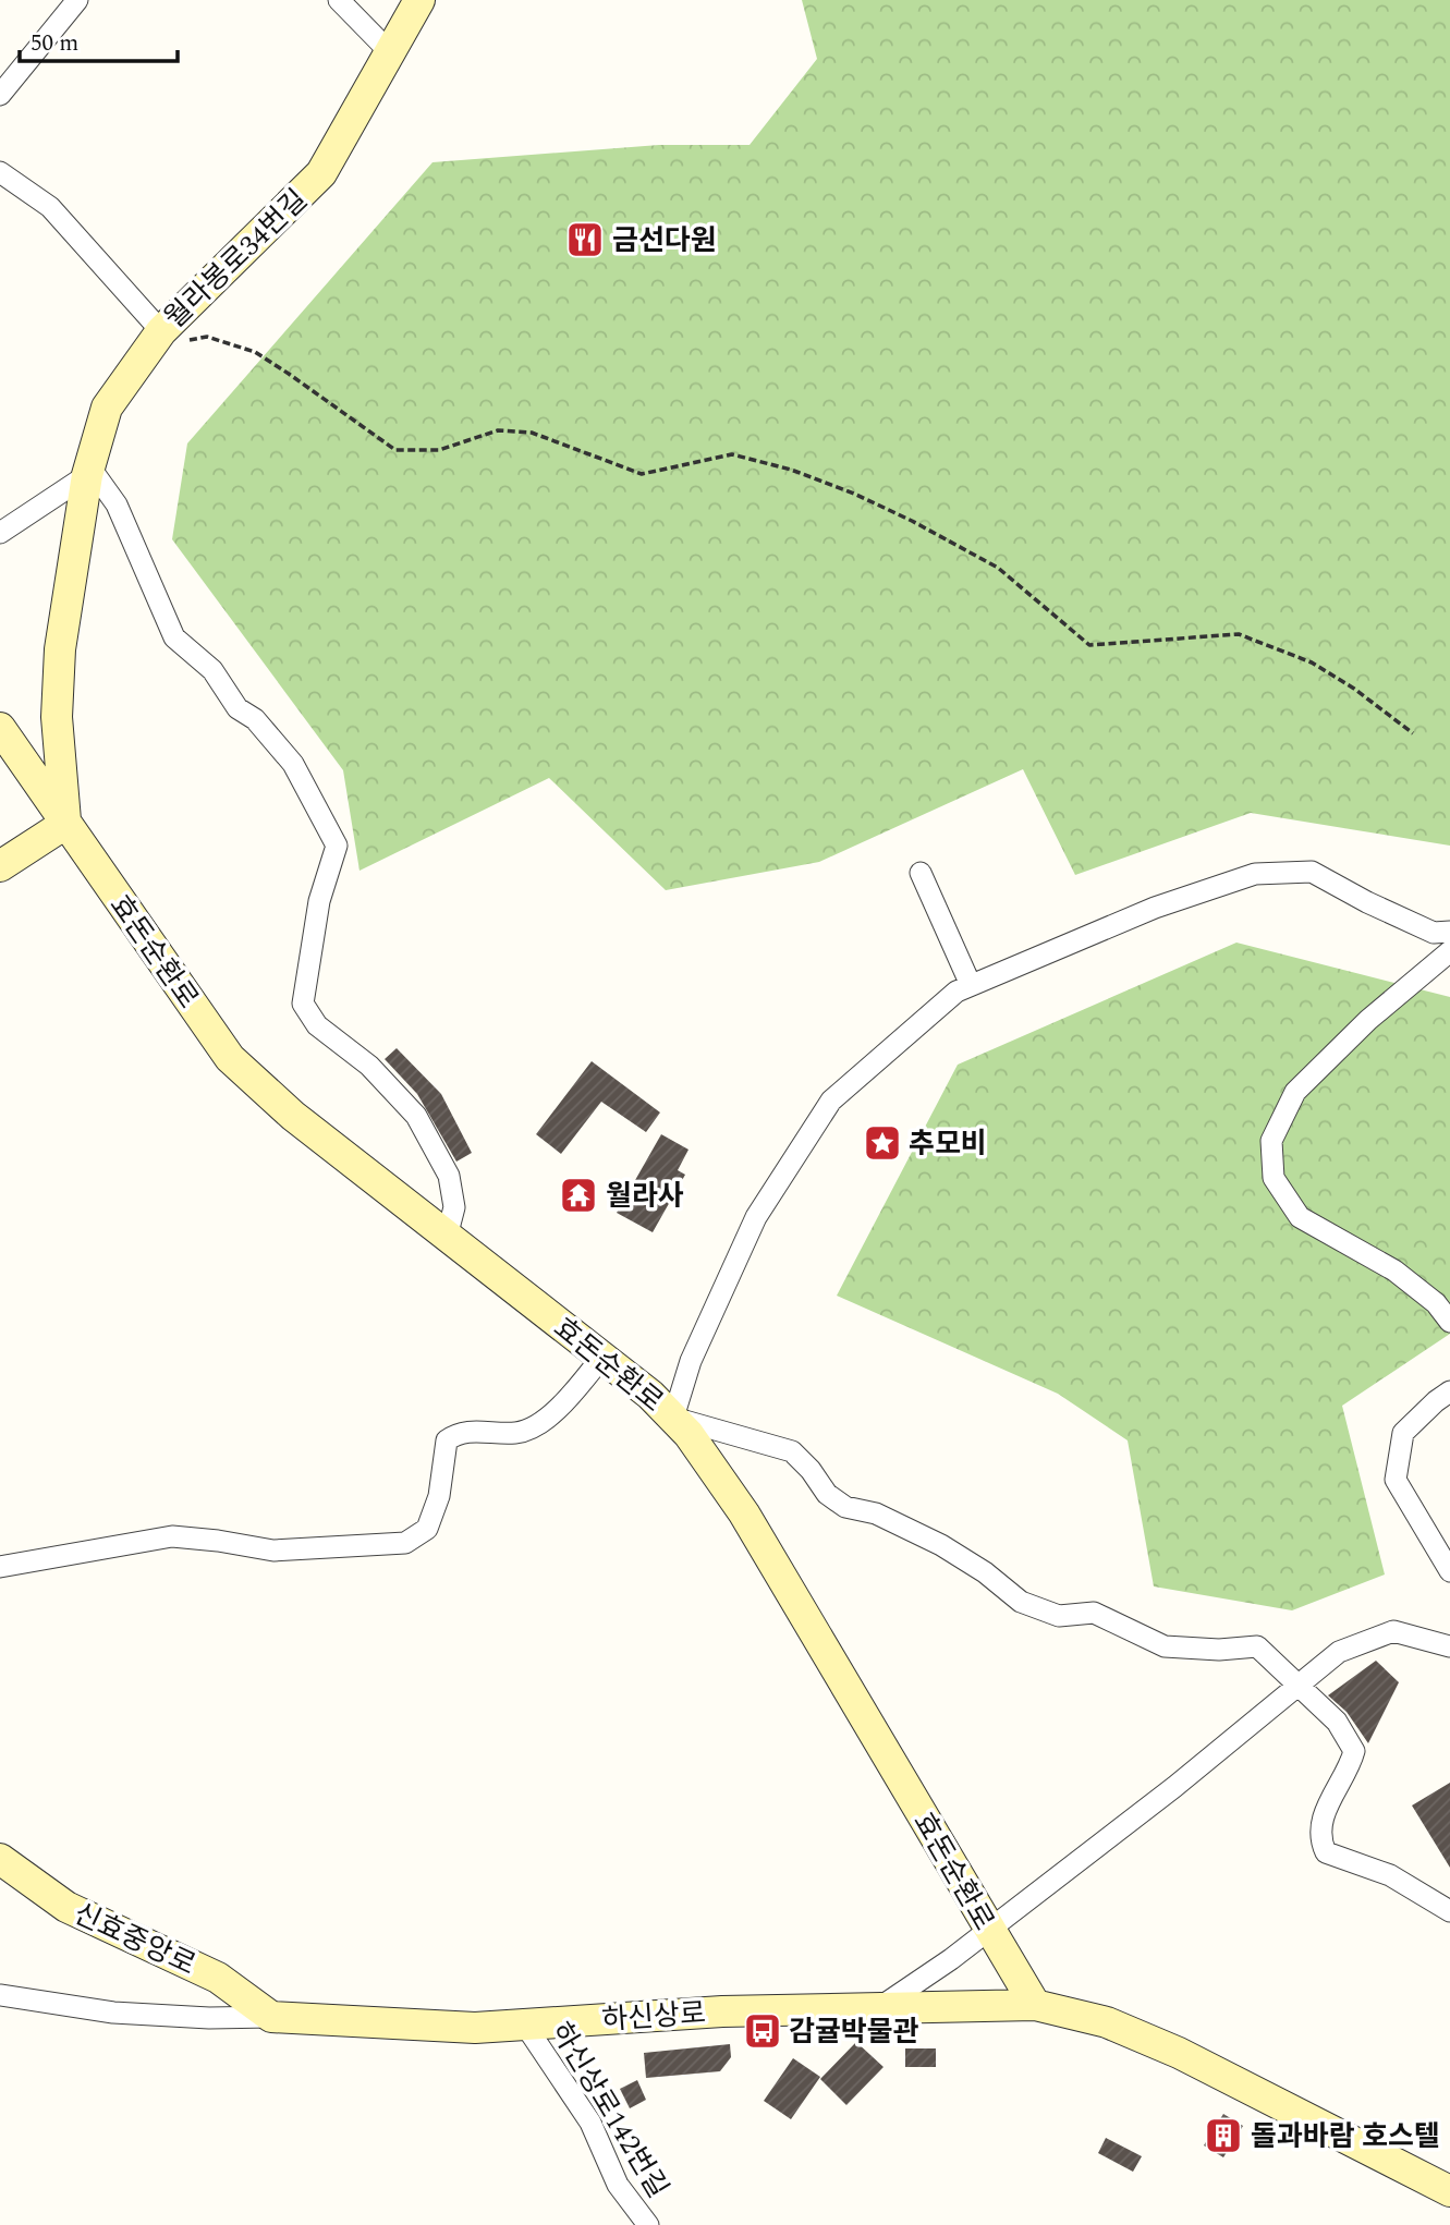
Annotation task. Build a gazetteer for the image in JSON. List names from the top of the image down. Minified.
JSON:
{"streets":{"street":["월라봉로34번길","효돈순환로","신효중앙로","하신상로","하신상로142번길"]},"crossings":[["월라봉로34번길","효돈순환로"],["효돈순환로","하신상로"],["신효중앙로","하신상로"],["하신상로","하신상로142번길"]],"places":{"restaurant":["금선다원"],"place":["추모비"],"temple":["월라사"],"bus stop":["감귤박물관"],"building":["돌과바람 호스텔"]},"scale_bar":"50 m"}
